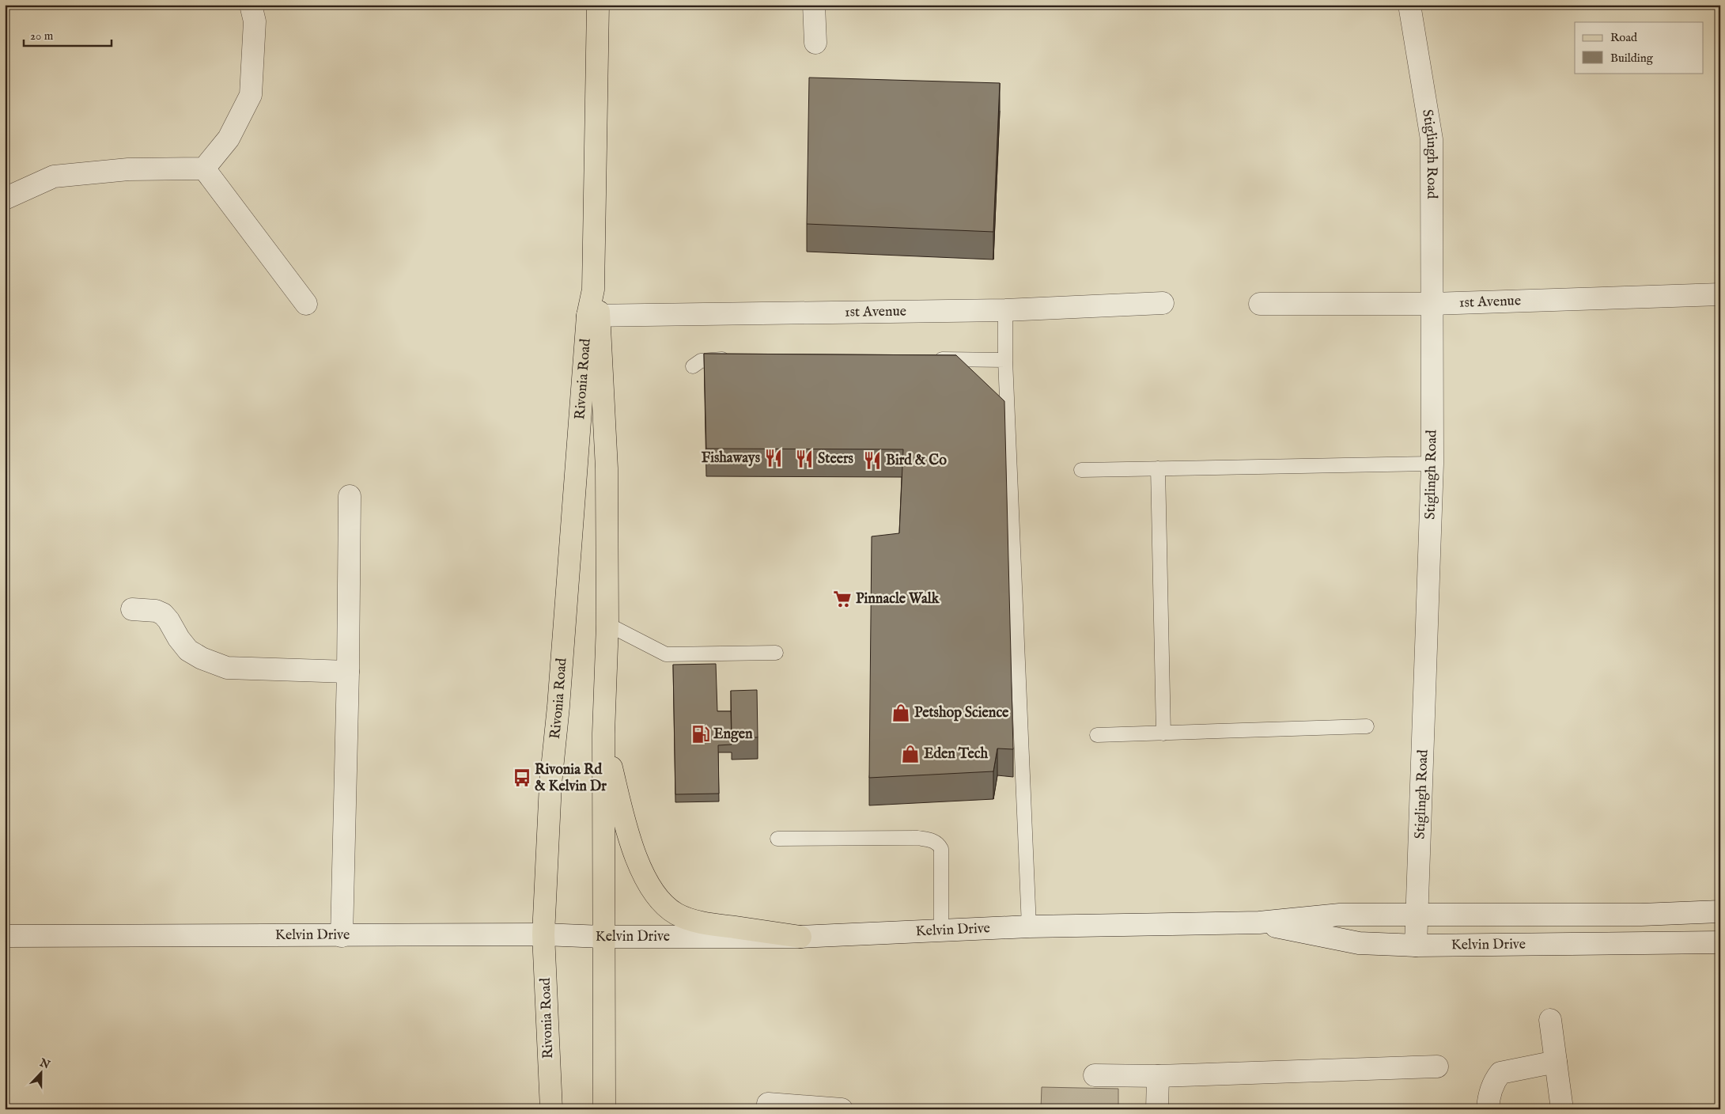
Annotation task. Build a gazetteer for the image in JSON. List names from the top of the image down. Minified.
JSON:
{"streets":{"main road":["Rivonia Road"],"street":["Stiglingh Road","1st Avenue","Kelvin Drive"]},"crossings":[["Stiglingh Road","1st Avenue"],["Stiglingh Road","Kelvin Drive"],["1st Avenue","Rivonia Road"],["Rivonia Road","Kelvin Drive"]],"places":{"restaurant":["Fishaways","Steers","Bird & Co"],"supermarket":["Pinnacle Walk"],"shop":["Petshop Science","Eden Tech"],"fuel station":["Engen"],"bus stop":["Rivonia Rd & Kelvin Dr"]},"legend":["Road","Building"],"scale_bar":"20 m","north":"top"}
